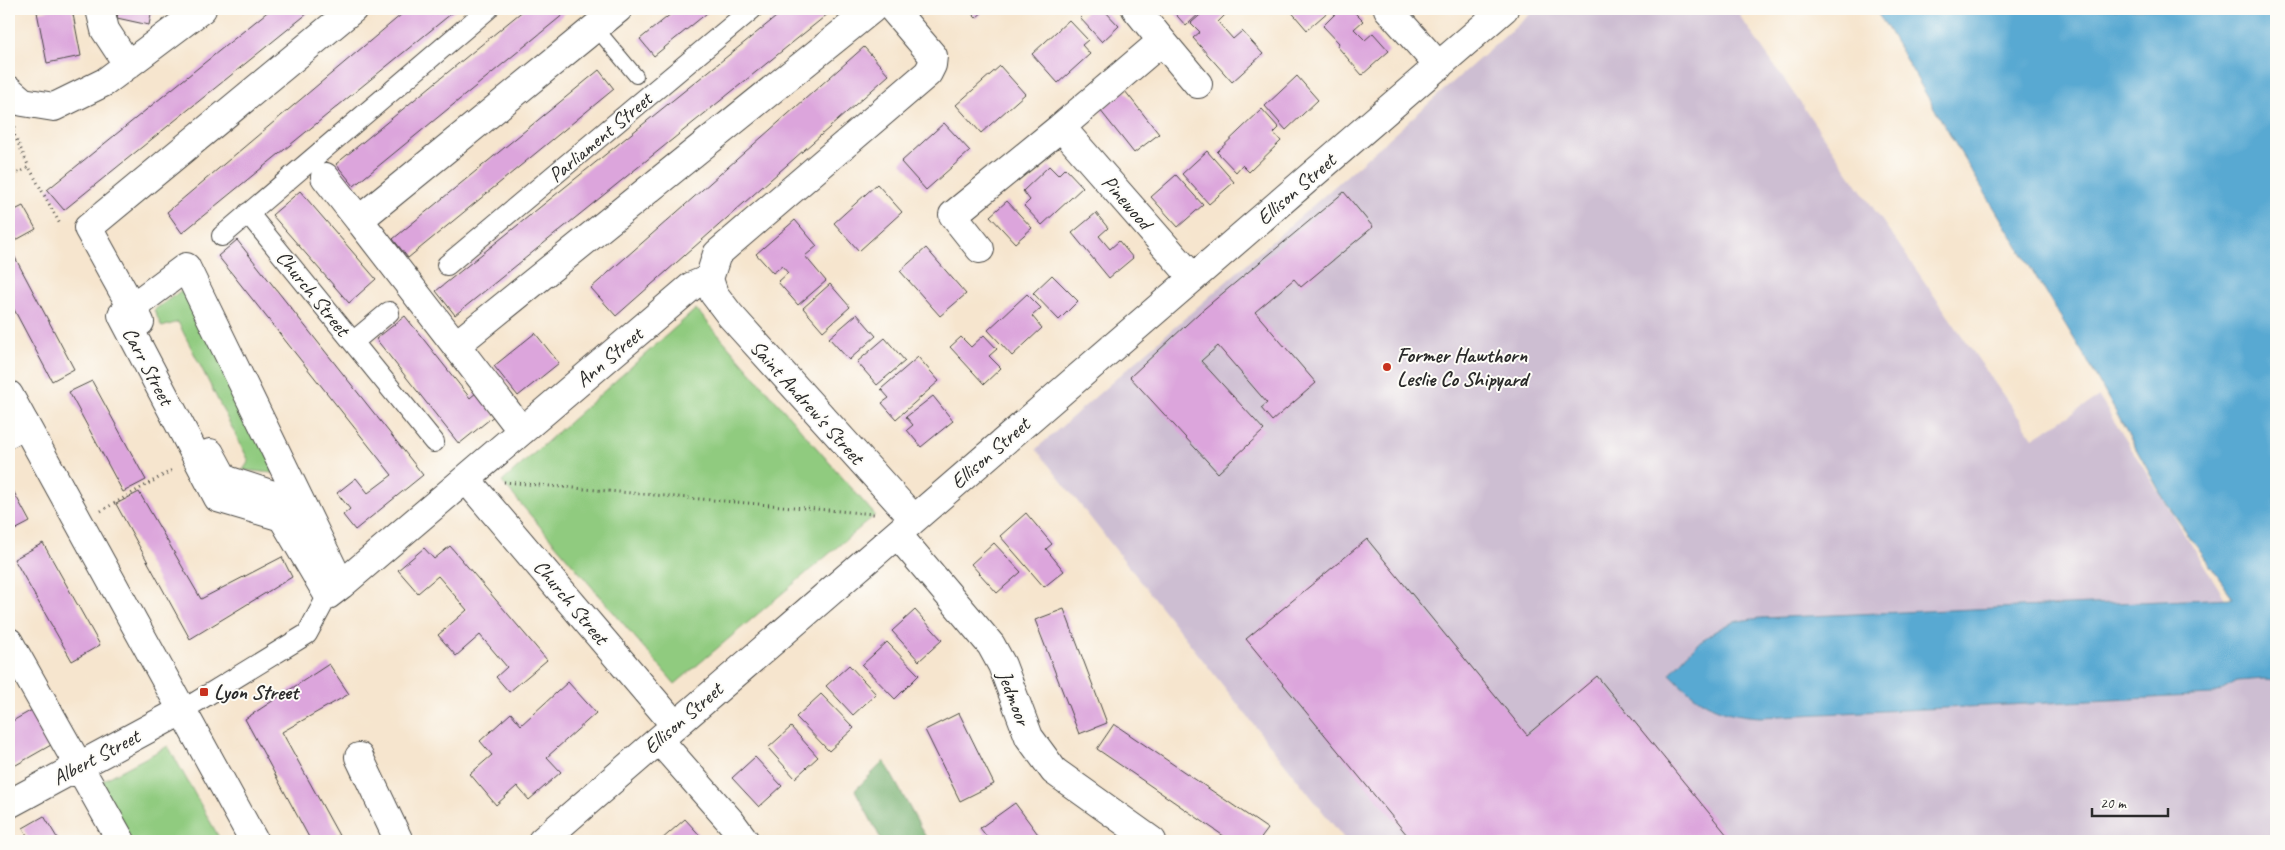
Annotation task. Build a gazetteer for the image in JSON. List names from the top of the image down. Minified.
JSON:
{"streets":{"street":["Parliament Street","Ellison Street","Pinewood","Church Street","Ann Street","Carr Street","Saint Andrew's Street","Jedmoor","Albert Street"]},"crossings":[["Ellison Street","Pinewood"],["Ellison Street","Church Street"],["Ellison Street","Saint Andrew's Street"],["Ellison Street","Jedmoor"],["Church Street","Ann Street"],["Ann Street","Carr Street"],["Ann Street","Saint Andrew's Street"],["Saint Andrew's Street","Jedmoor"]],"places":{"other":["Former Hawthorn Leslie Co Shipyard"],"transit":["Lyon Street"]},"scale_bar":"20 m"}
